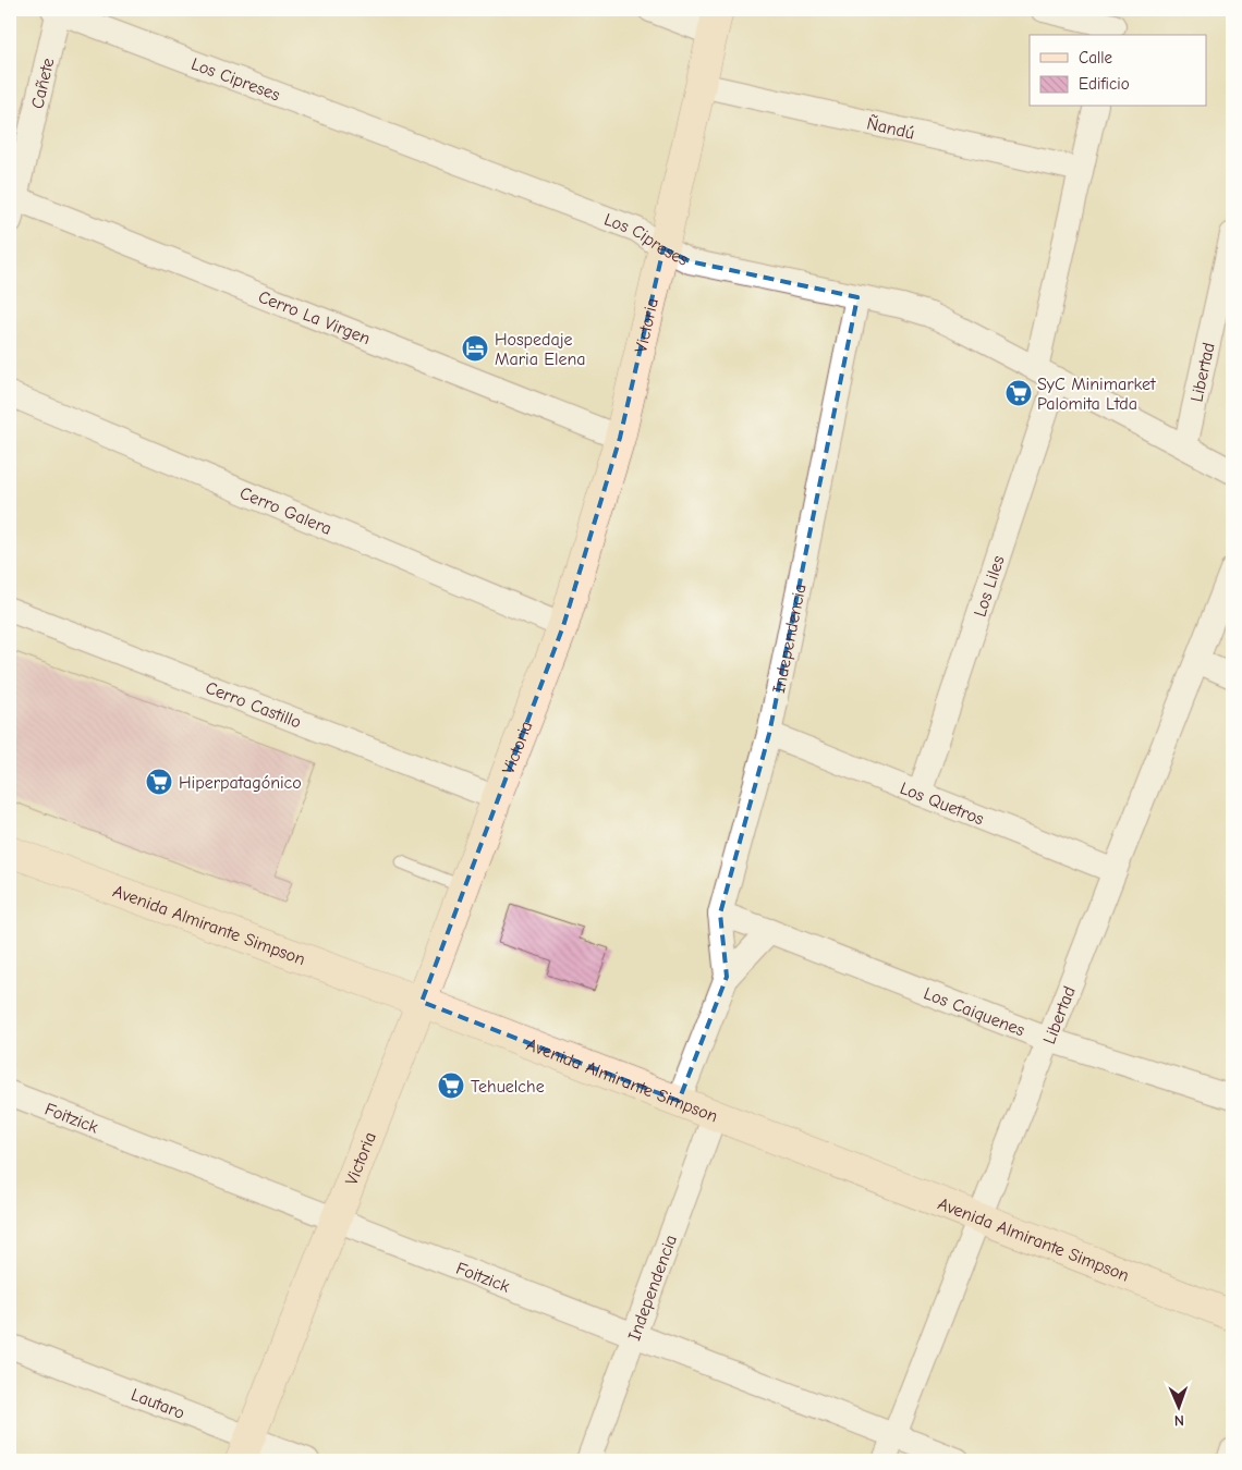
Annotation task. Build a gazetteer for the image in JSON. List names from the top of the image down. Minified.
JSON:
{"streets":{"street":["Los Cipreses","Cañete","Ñandú","Cerro La Virgen","Victoria","Libertad","Cerro Galera","Los Liles","Independencia","Cerro Castillo","Los Quetros","Avenida Almirante Simpson","Los Caiquenes","Foitzick","Lautaro"]},"crossings":[["Los Cipreses","Cañete"],["Los Cipreses","Victoria"],["Los Cipreses","Libertad"],["Los Cipreses","Los Liles"],["Los Cipreses","Independencia"],["Cañete","Cerro La Virgen"],["Ñandú","Victoria"],["Ñandú","Los Liles"],["Cerro La Virgen","Victoria"],["Victoria","Cerro Galera"],["Victoria","Cerro Castillo"],["Victoria","Avenida Almirante Simpson"],["Victoria","Foitzick"],["Victoria","Lautaro"],["Libertad","Los Quetros"],["Libertad","Avenida Almirante Simpson"],["Libertad","Los Caiquenes"],["Libertad","Foitzick"],["Los Liles","Los Quetros"],["Independencia","Los Quetros"],["Independencia","Avenida Almirante Simpson"],["Independencia","Los Caiquenes"],["Independencia","Foitzick"]],"places":{"hotel":["Hospedaje Maria Elena"],"supermarket":["SyC Minimarket Palomita Ltda","Hiperpatagónico","Tehuelche"]},"legend":["Calle","Edificio"],"north":"bottom"}
